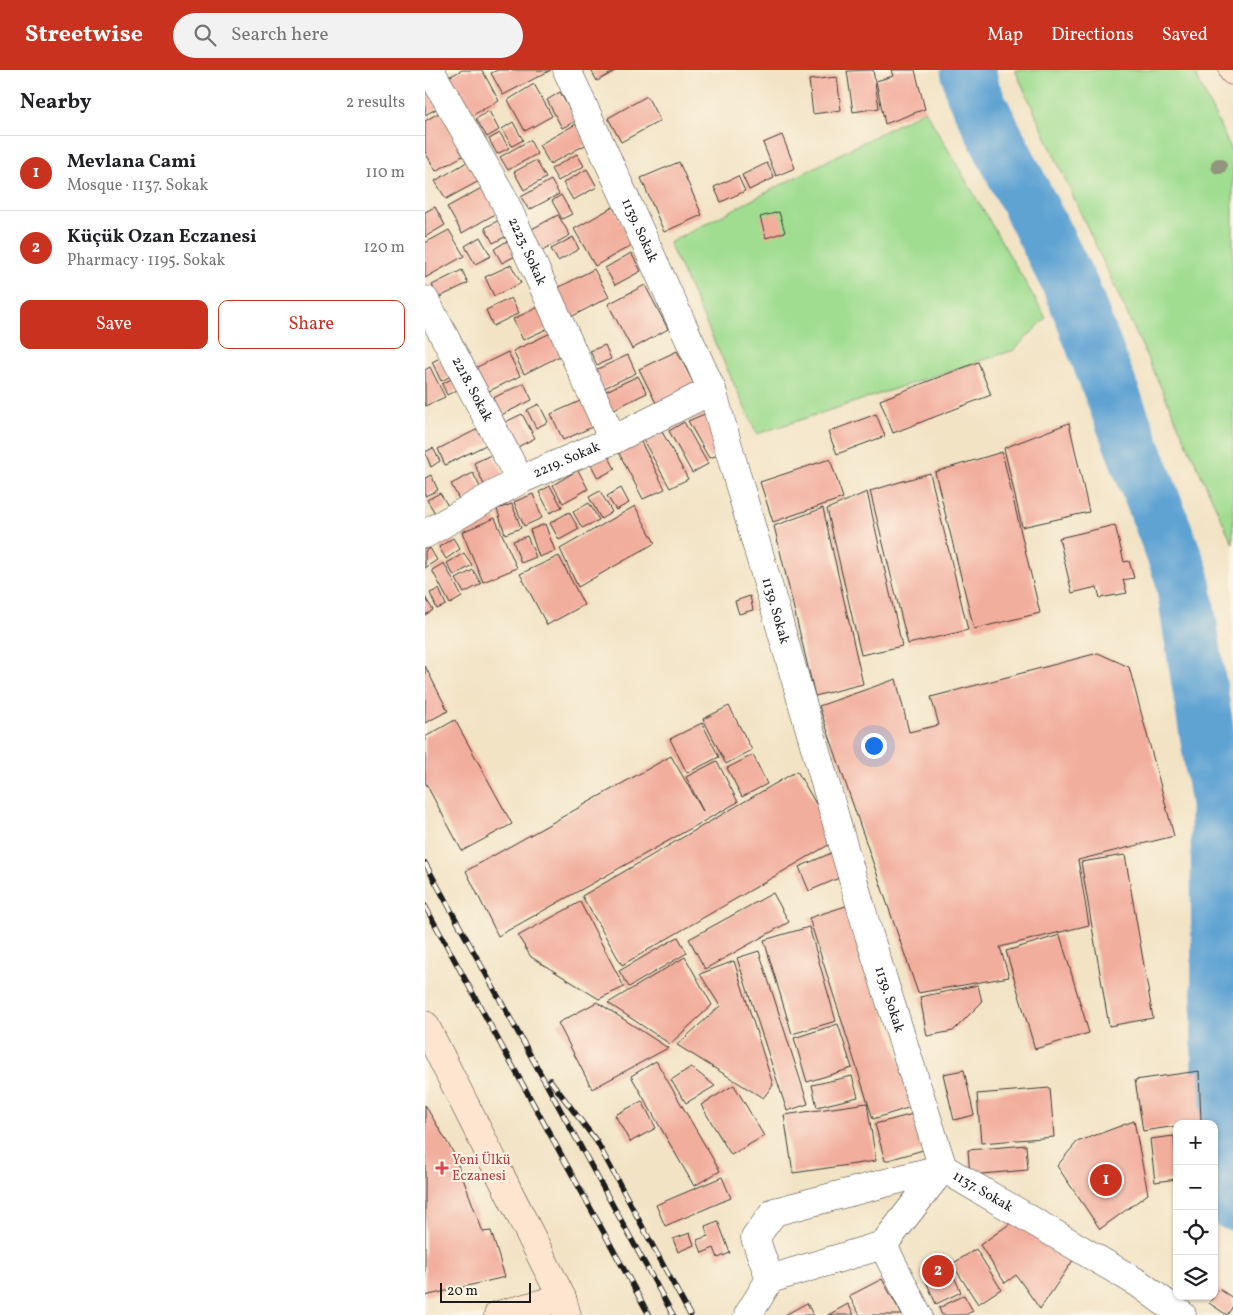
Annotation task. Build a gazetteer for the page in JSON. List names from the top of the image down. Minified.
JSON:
{"streets":{"street":["1139. Sokak","2223. Sokak","2218. Sokak","2219. Sokak","1137. Sokak"]},"crossings":[["1139. Sokak","2219. Sokak"],["1139. Sokak","1137. Sokak"],["2223. Sokak","2219. Sokak"],["2218. Sokak","2219. Sokak"]],"places":{"health":["Yeni Ülkü Eczanesi"]},"scale_bar":"20 m","page":{"header":"Streetwise","search":"Search here","nav":["Map","Directions","Saved"],"heading":["Nearby","2 results"],"list":[{"mark":"1","name":"Mevlana Cami","note":"Mosque · 1137. Sokak","value":"110 m"},{"mark":"2","name":"Küçük Ozan Eczanesi","note":"Pharmacy · 1195. Sokak","value":"120 m"}],"buttons":["Save","Share"],"map_buttons":["+","−"],"pins":["1","2"],"scale":"20 m"}}
